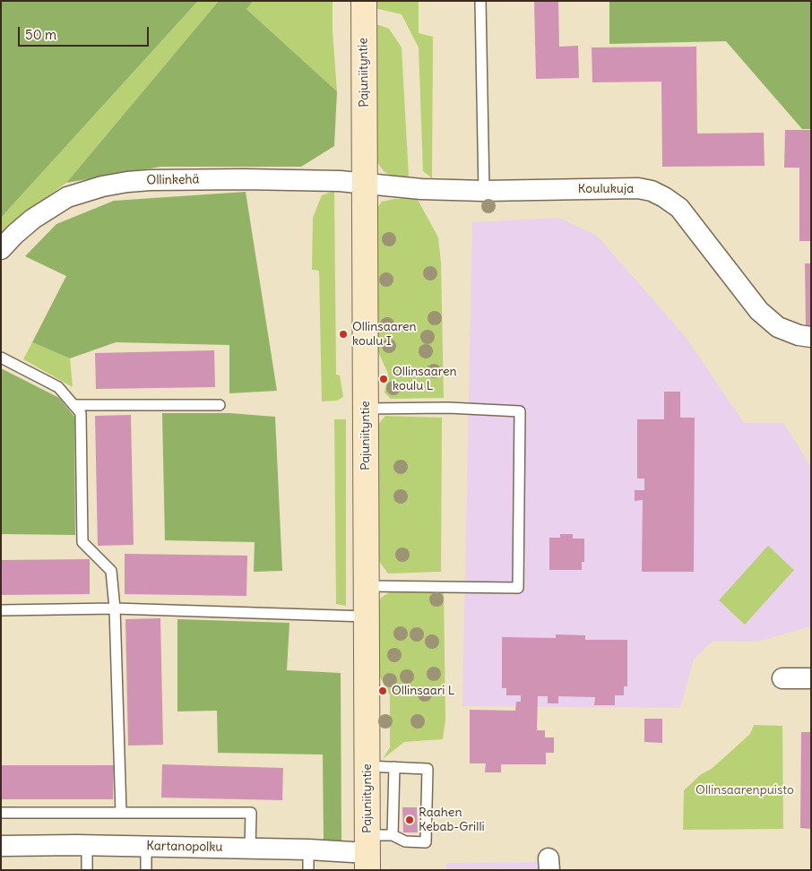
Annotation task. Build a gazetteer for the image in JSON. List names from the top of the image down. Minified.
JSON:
{"streets":{"street":["Pajuniityntie","Ollinkehä","Koulukuja","Kartanopolku"]},"crossings":[["Pajuniityntie","Ollinkehä"],["Pajuniityntie","Koulukuja"],["Pajuniityntie","Kartanopolku"],["Ollinkehä","Koulukuja"]],"parks":["Ollinsaarenpuisto"],"places":["Ollinsaaren koulu I","Ollinsaaren koulu L","Ollinsaari L","Raahen Kebab-Grilli"],"scale_bar":"50 m"}
